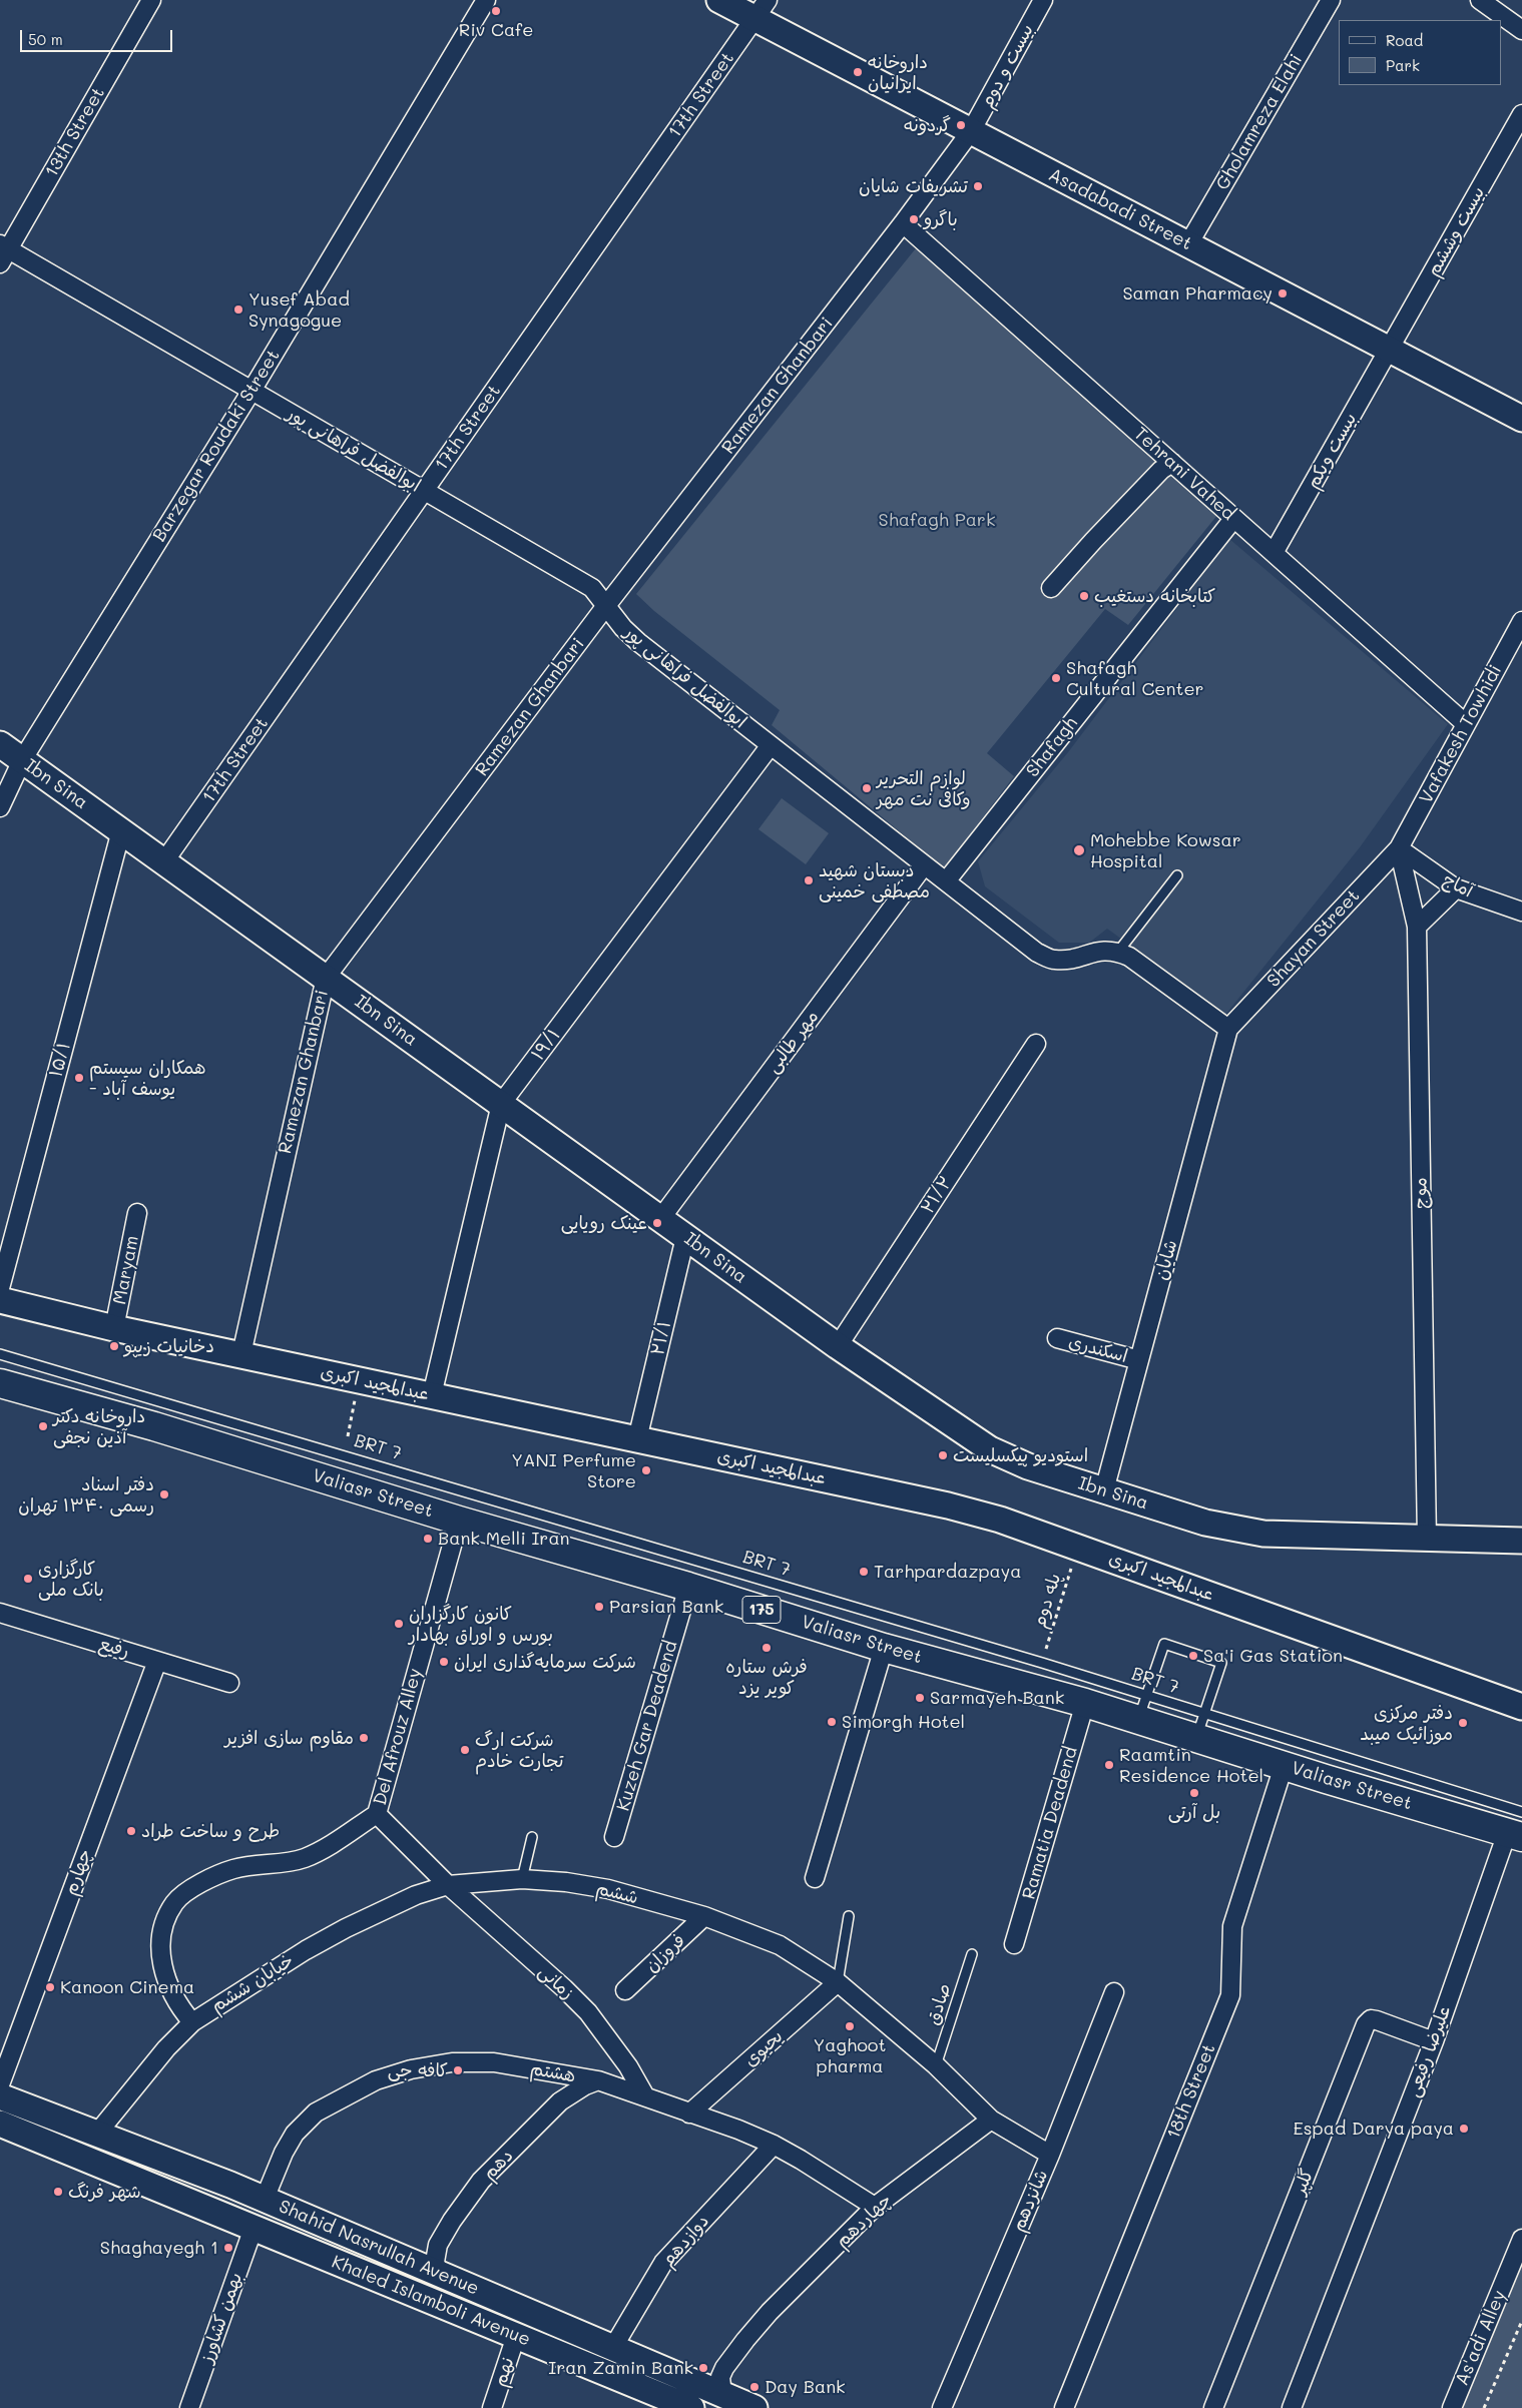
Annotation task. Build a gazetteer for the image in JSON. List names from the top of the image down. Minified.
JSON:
{"streets":{"main road":["Valiasr Street","175"],"street":["بیست و دوم","17th Street","Gholamreza Elahi","13th Street","Asadabadi Street","بیست وششم","Ramezan Ghanbari","Barzegar Roudaki Street","ابوالفضل فراهانی پور","بیست‌ ویکم","Tehrani Vahed","Vafakesh Towhidi","Shafagh","Ibn Sina","آماج","Shayan Street","مهر طالبی","۱۹/۱","۱۵/۱","موج","۲۱/۲","شایان","Maryam","۲۱/۱","اسکندری","عبدالمجید اکبری","رفیع","Kuzeh Gar Deadend","Del Afrouz Alley","Ramatia Deadend","چهارم","ششم","فروزان","زمانی","خیابان ششم","یحیوی","علیرضا رفیعی","هشتم","18th Street","دهم","گلپر","شانزدهم","چهاردهم","دوازدهم","Shahid Nasrullah Avenue","Khaled Islamboli Avenue","بهمن کشاورز","As'adi Alley","نهم"],"lane":["BRT 7","صادق"],"path":["پله دوم"]},"crossings":[["بیست و دوم","Asadabadi Street"],["بیست و دوم","Ramezan Ghanbari"],["17th Street","Asadabadi Street"],["17th Street","ابوالفضل فراهانی پور"],["17th Street","Ibn Sina"],["Gholamreza Elahi","Asadabadi Street"],["13th Street","ابوالفضل فراهانی پور"],["Asadabadi Street","بیست وششم"],["Asadabadi Street","Ramezan Ghanbari"],["Asadabadi Street","بیست‌ ویکم"],["بیست وششم","بیست‌ ویکم"],["Ramezan Ghanbari","ابوالفضل فراهانی پور"],["Ramezan Ghanbari","Tehrani Vahed"],["Ramezan Ghanbari","Ibn Sina"],["Ramezan Ghanbari","عبدالمجید اکبری"],["Barzegar Roudaki Street","ابوالفضل فراهانی پور"],["Barzegar Roudaki Street","Ibn Sina"],["ابوالفضل فراهانی پور","Shafagh"],["ابوالفضل فراهانی پور","مهر طالبی"],["ابوالفضل فراهانی پور","۱۹/۱"],["بیست‌ ویکم","Tehrani Vahed"],["Tehrani Vahed","Vafakesh Towhidi"],["Tehrani Vahed","Shafagh"],["Vafakesh Towhidi","آماج"],["Vafakesh Towhidi","Shayan Street"],["Vafakesh Towhidi","موج"],["Ibn Sina","مهر طالبی"],["Ibn Sina","۱۹/۱"],["Ibn Sina","۱۵/۱"],["Ibn Sina","موج"],["Ibn Sina","۲۱/۲"],["Ibn Sina","شایان"],["Ibn Sina","۲۱/۱"],["آماج","Shayan Street"],["آماج","موج"],["Shayan Street","موج"],["Shayan Street","شایان"],["۱۹/۱","عبدالمجید اکبری"],["شایان","اسکندری"],["Maryam","عبدالمجید اکبری"],["۲۱/۱","عبدالمجید اکبری"],["عبدالمجید اکبری","پله دوم"],["BRT 7","Valiasr Street"],["BRT 7","پله دوم"],["Valiasr Street","Kuzeh Gar Deadend"],["Valiasr Street","Del Afrouz Alley"],["Valiasr Street","Ramatia Deadend"],["Valiasr Street","علیرضا رفیعی"],["Valiasr Street","18th Street"],["رفیع","چهارم"],["Del Afrouz Alley","زمانی"],["Del Afrouz Alley","خیابان ششم"],["ششم","فروزان"],["ششم","زمانی"],["ششم","خیابان ششم"],["ششم","صادق"],["ششم","یحیوی"],["ششم","چهاردهم"],["زمانی","خیابان ششم"],["زمانی","هشتم"],["خیابان ششم","Shahid Nasrullah Avenue"],["یحیوی","هشتم"],["علیرضا رفیعی","گلپر"],["هشتم","دهم"],["هشتم","چهاردهم"],["هشتم","دوازدهم"],["هشتم","Shahid Nasrullah Avenue"],["دهم","Shahid Nasrullah Avenue"],["چهاردهم","Shahid Nasrullah Avenue"],["دوازدهم","Shahid Nasrullah Avenue"],["Shahid Nasrullah Avenue","Khaled Islamboli Avenue"],["Shahid Nasrullah Avenue","بهمن کشاورز"],["Khaled Islamboli Avenue","بهمن کشاورز"],["Khaled Islamboli Avenue","نهم"]],"parks":["Shafagh Park"],"places":["Riv Cafe","داروخانه ایرانیان","گردونه","تشریفات شایان","باگرو","Saman Pharmacy","Yusef Abad Synagogue","کتابخانه دستغیب","Shafagh Cultural Center","لوازم التحریر وکافی نت مهر","Mohebbe Kowsar Hospital","دبستان شهید مصطفی خمینی","همکاران سیستم - یوسف آباد","عینک رویایی","دخانیات زیپو","داروخانه دکتر آذین نجفی","استودیو پیکسلیست","YANI Perfume Store","دفتر اسناد رسمی ۱۳۴۰ تهران","Bank Melli Iran","Tarhpardazpaya","کارگزاری بانک ملی","Parsian Bank","کانون کارگزاران بورس و اوراق بهادار","فرش ستاره کویر یزد","Sa'i Gas Station","شركت سرمايه‌گذاری ايران","Sarmayeh Bank","Simorgh Hotel","دفتر مرکزی موزائیک میبد","مقاوم سازی افزیر","شرکت ارگ تجارت خادم","Raamtin Residence Hotel","بل آرتی","طرح و ساخت طراد","Kanoon Cinema","Yaghoot pharma","کافه جی","Espad Darya paya","شهر فرنگ","Shaghayegh 1","Iran Zamin Bank","Day Bank"],"legend":["Road","Park"],"scale_bar":"50 m"}
